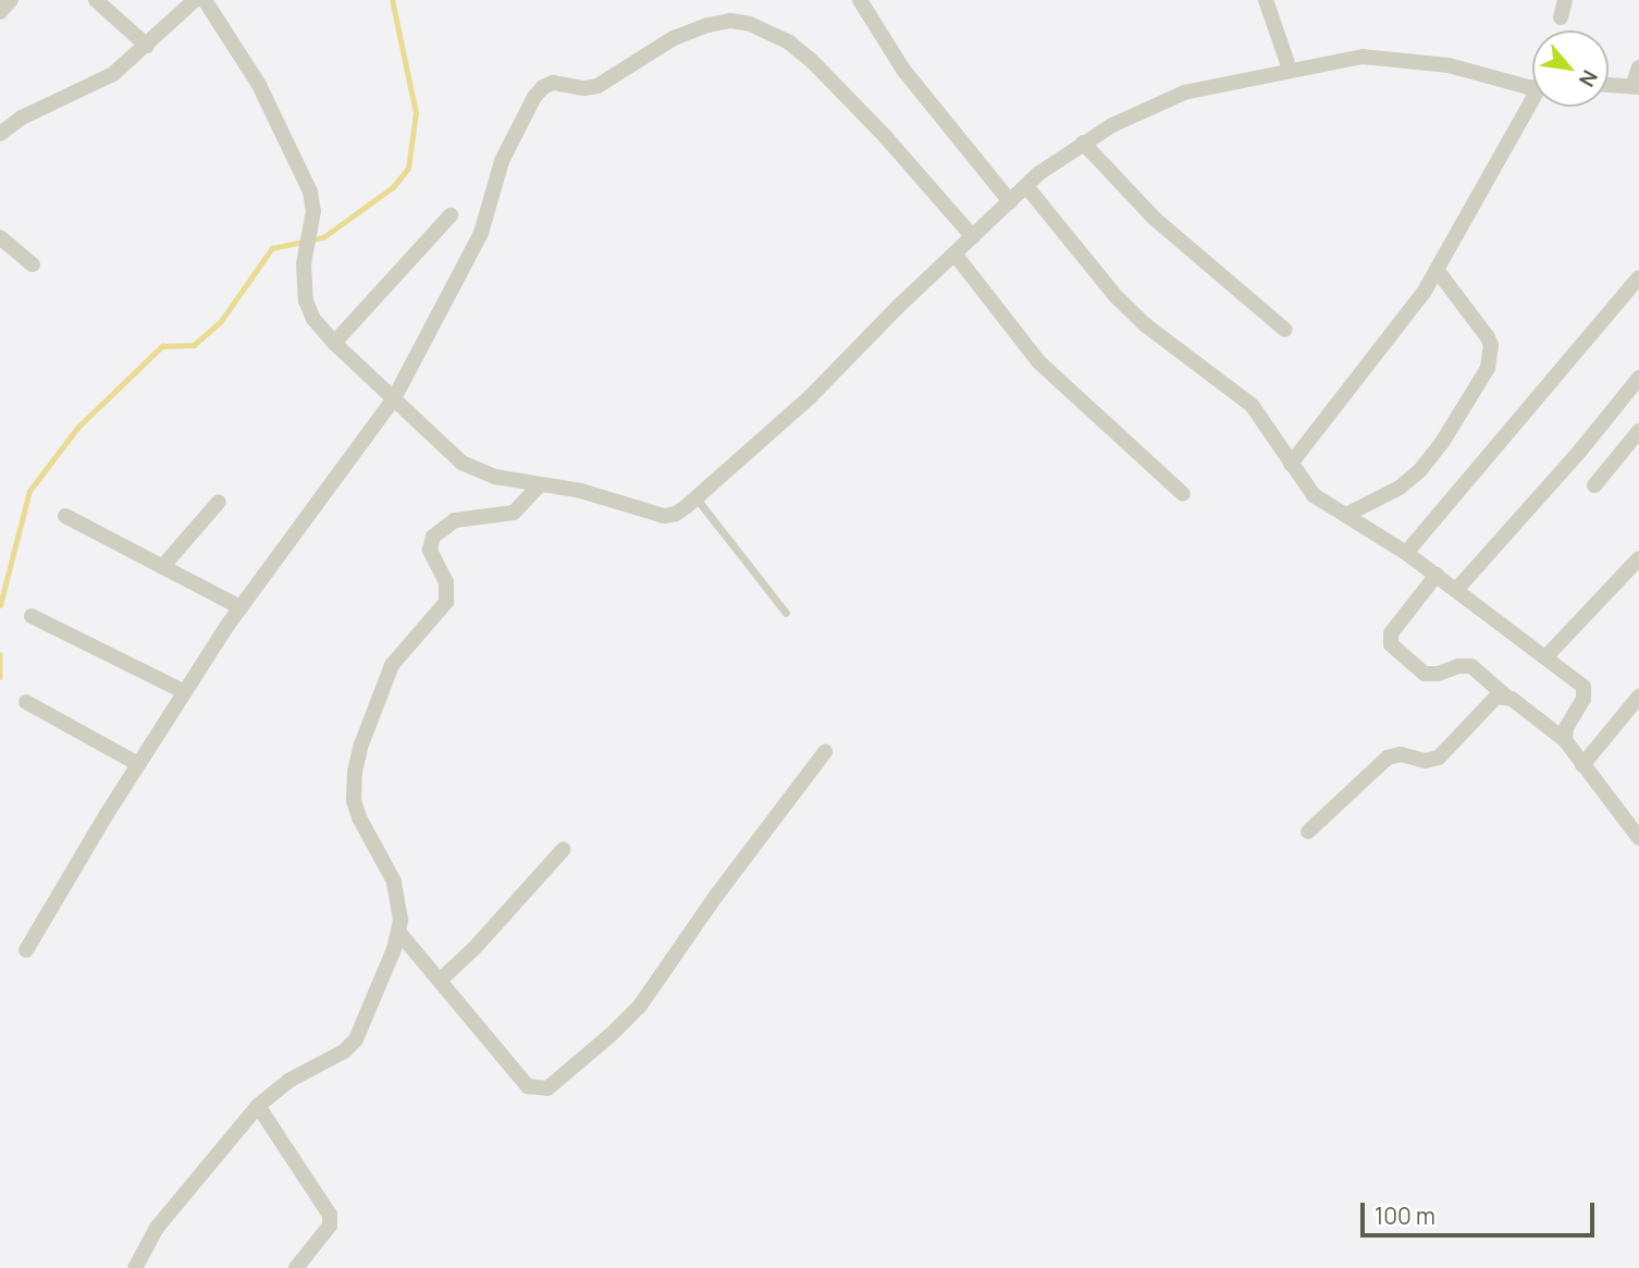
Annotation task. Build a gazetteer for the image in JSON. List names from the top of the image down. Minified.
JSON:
{"scale_bar":"100 m","north":"bottom right"}
